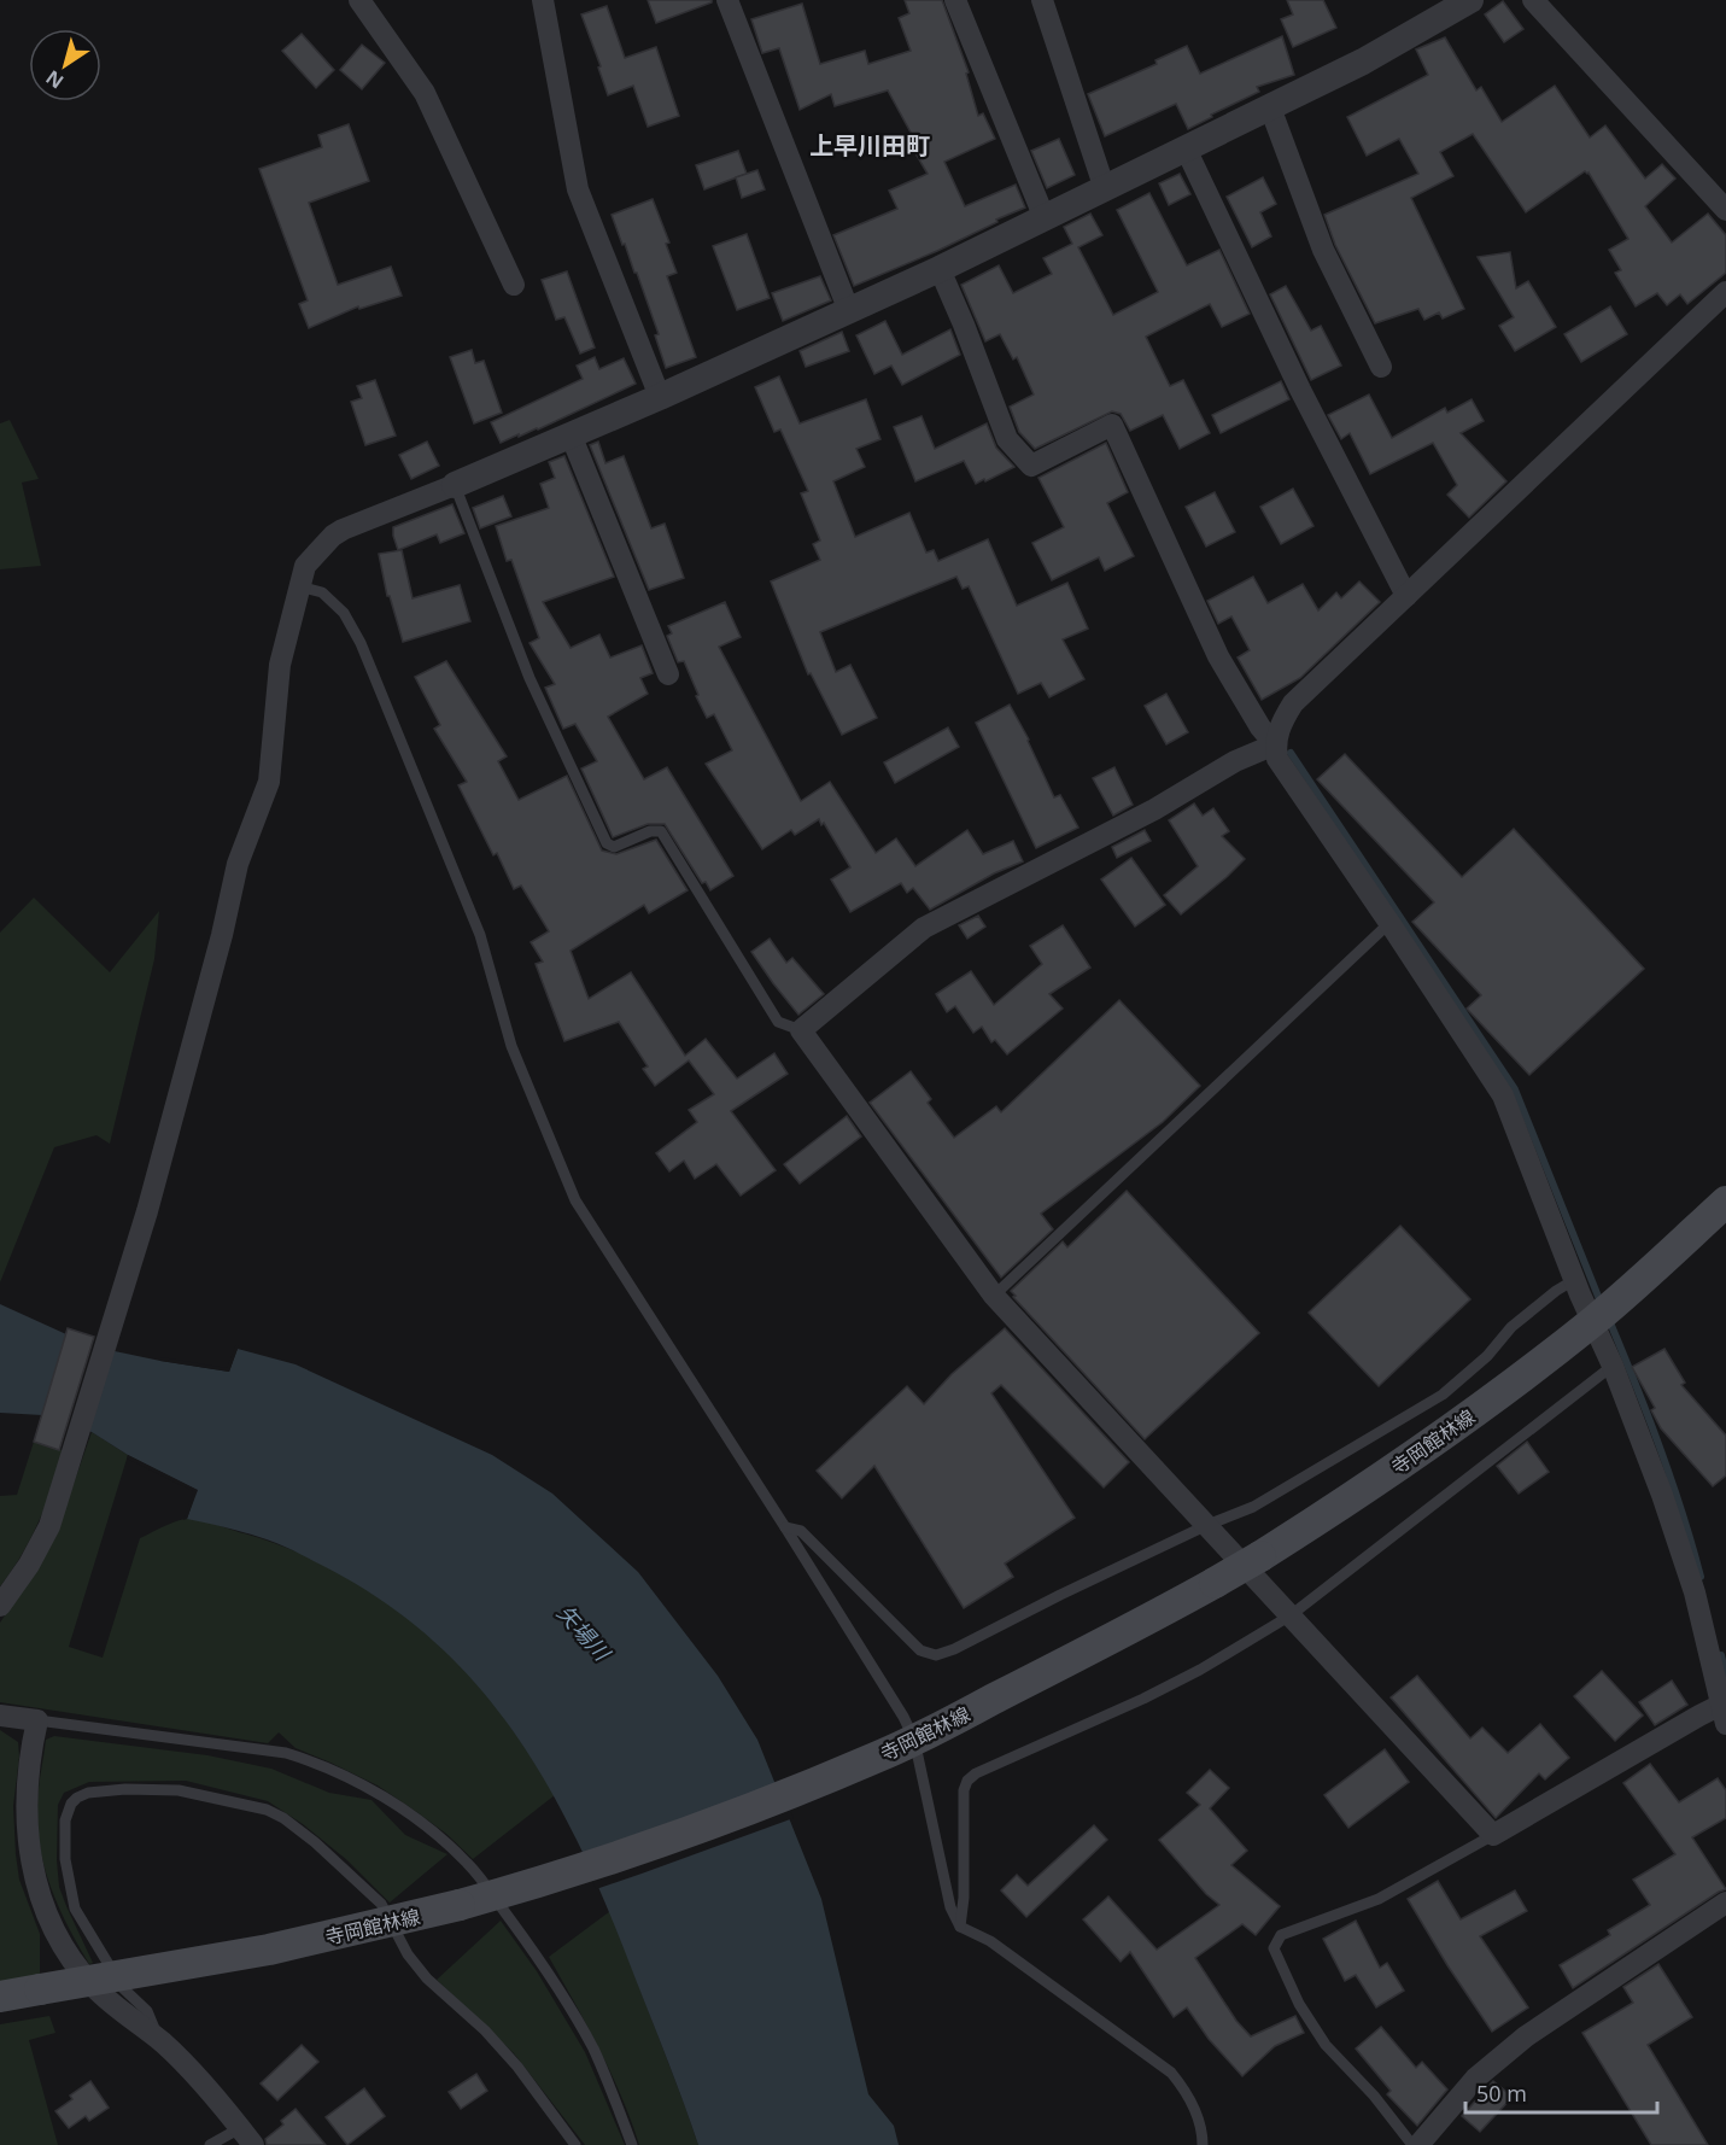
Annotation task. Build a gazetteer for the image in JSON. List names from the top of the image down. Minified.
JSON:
{"streets":{"main road":["寺岡館林線"]},"districts":["上早川田町"],"water":["矢場川"],"scale_bar":"50 m","north":"bottom left"}
